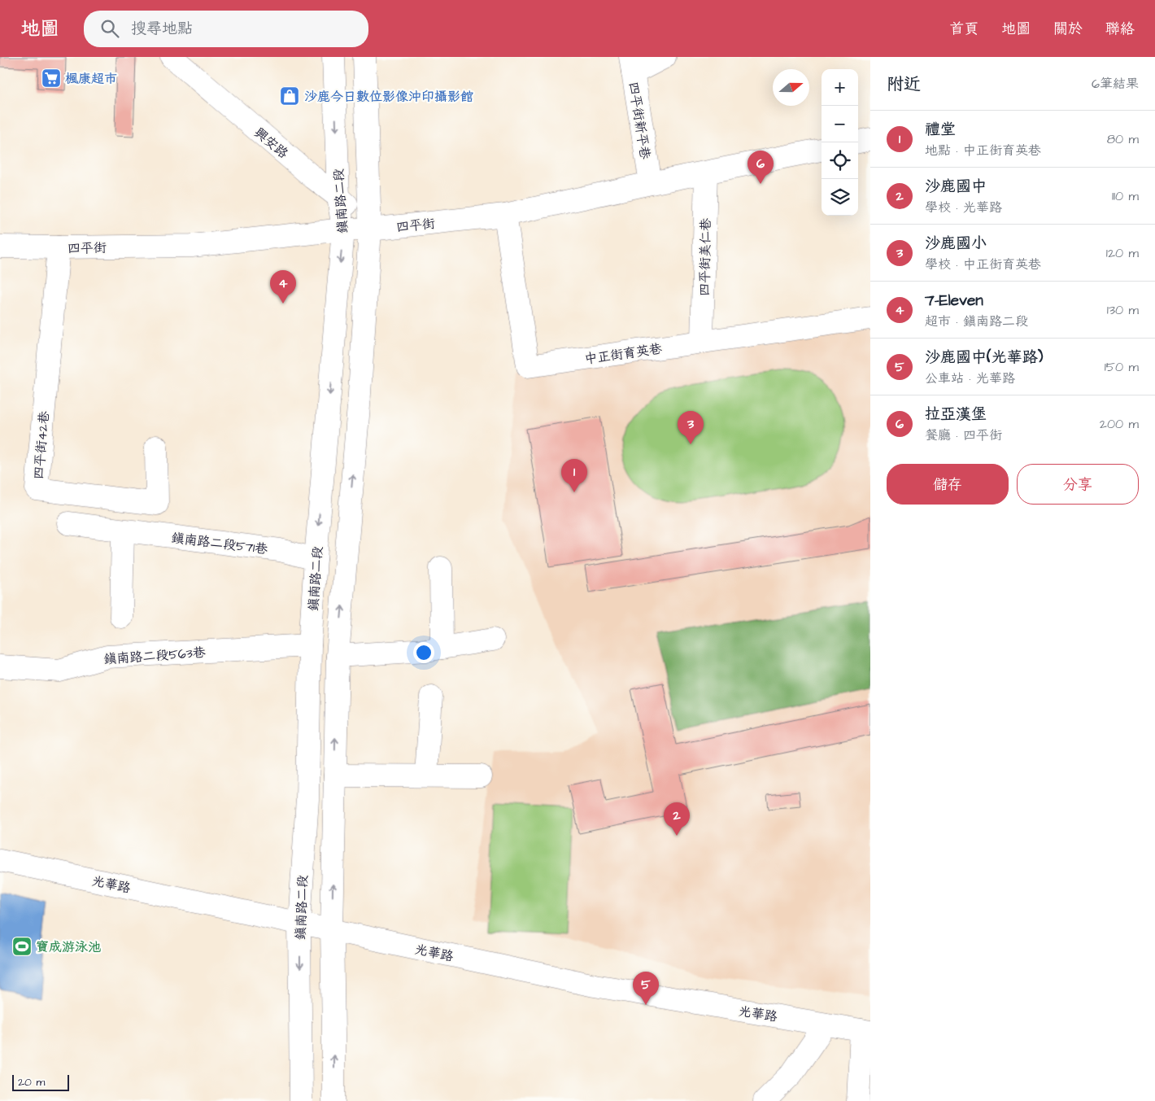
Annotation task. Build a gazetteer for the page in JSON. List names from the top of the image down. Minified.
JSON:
{"streets":{"street":["四平街新平巷","興安路","鎮南路二段","四平街","四平街美仁巷","中正街育英巷","四平街42巷","鎮南路二段571巷","鎮南路二段563巷","光華路"]},"crossings":[["四平街新平巷","四平街"],["興安路","鎮南路二段"],["興安路","四平街"],["鎮南路二段","四平街"],["鎮南路二段","鎮南路二段571巷"],["鎮南路二段","鎮南路二段563巷"],["鎮南路二段","光華路"],["四平街","四平街美仁巷"],["四平街","中正街育英巷"],["四平街","四平街42巷"],["四平街美仁巷","中正街育英巷"]],"places":{"supermarket":["楓康超市"],"shop":["沙鹿今日數位影像沖印攝影館"],"sports":["寶成游泳池"]},"scale_bar":"20 m","north":"right","page":{"header":"地圖","search":"搜尋地點","nav":["首頁","地圖","關於","聯絡"],"heading":["附近","6筆結果"],"map_buttons":["+","−"],"list":[{"mark":"1","name":"禮堂","note":"地點 · 中正街育英巷","value":"80 m"},{"mark":"2","name":"沙鹿國中","note":"學校 · 光華路","value":"110 m"},{"mark":"3","name":"沙鹿國小","note":"學校 · 中正街育英巷","value":"120 m"},{"mark":"4","name":"7-Eleven","note":"超市 · 鎮南路二段","value":"130 m"},{"mark":"5","name":"沙鹿國中(光華路)","note":"公車站 · 光華路","value":"150 m"},{"mark":"6","name":"拉亞漢堡","note":"餐廳 · 四平街","value":"200 m"}],"pins":["6","4","3","1","2","5"],"buttons":["儲存","分享"],"scale":"20 m"}}
